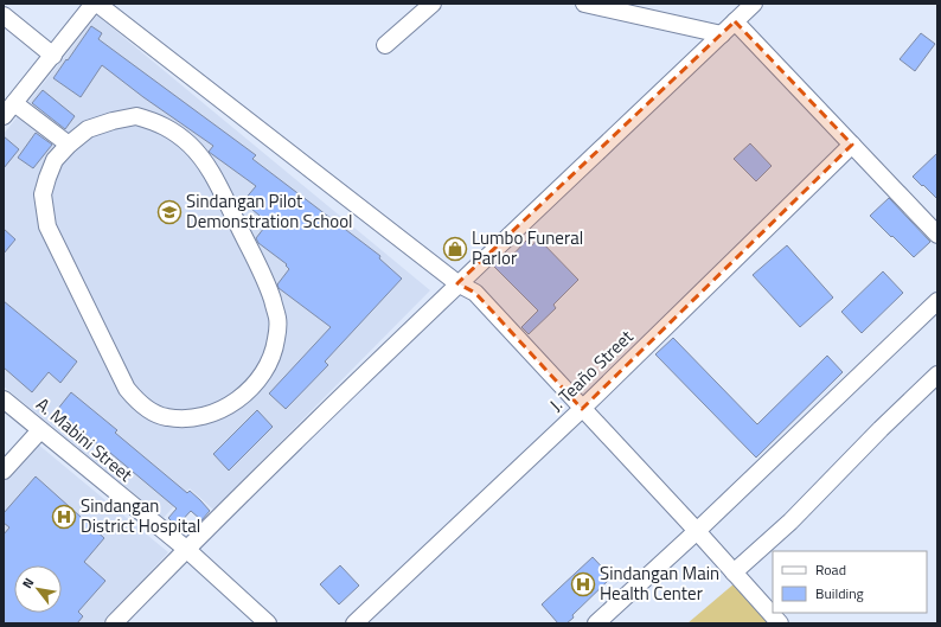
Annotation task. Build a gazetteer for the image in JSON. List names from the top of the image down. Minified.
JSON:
{"streets":{"street":["J. Teaño Street","A. Mabini Street"]},"places":{"school or university":["Sindangan Pilot Demonstration School"],"shop":["Lumbo Funeral Parlor"],"hospital":["Sindangan District Hospital","Sindangan Main Health Center"]},"legend":["Road","Building"],"north":"top left"}
